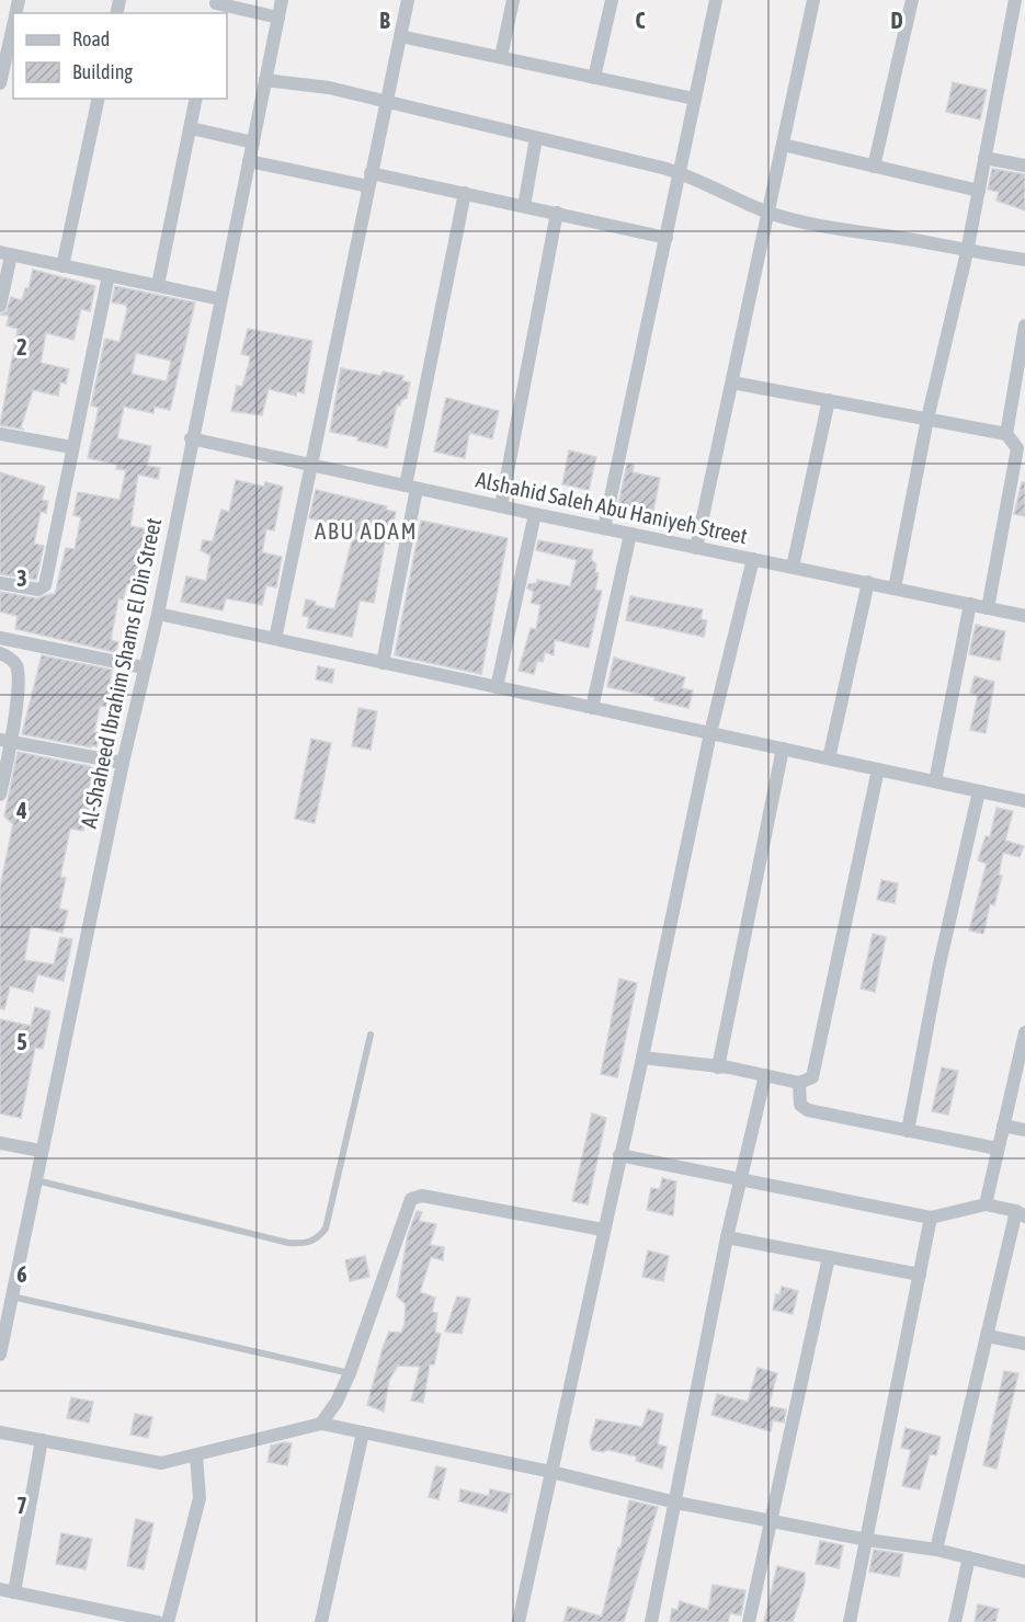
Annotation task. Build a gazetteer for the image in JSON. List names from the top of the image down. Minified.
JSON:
{"streets":{"street":["Alshahid Saleh Abu Haniyeh Street","Al-Shaheed Ibrahim Shams El Din Street"]},"crossings":[["Alshahid Saleh Abu Haniyeh Street","Al-Shaheed Ibrahim Shams El Din Street"]],"districts":["ABU ADAM"],"legend":["Road","Building"],"grid":{"columns":["B","C","D"],"rows":["2","3","4","5","6","7"]}}
